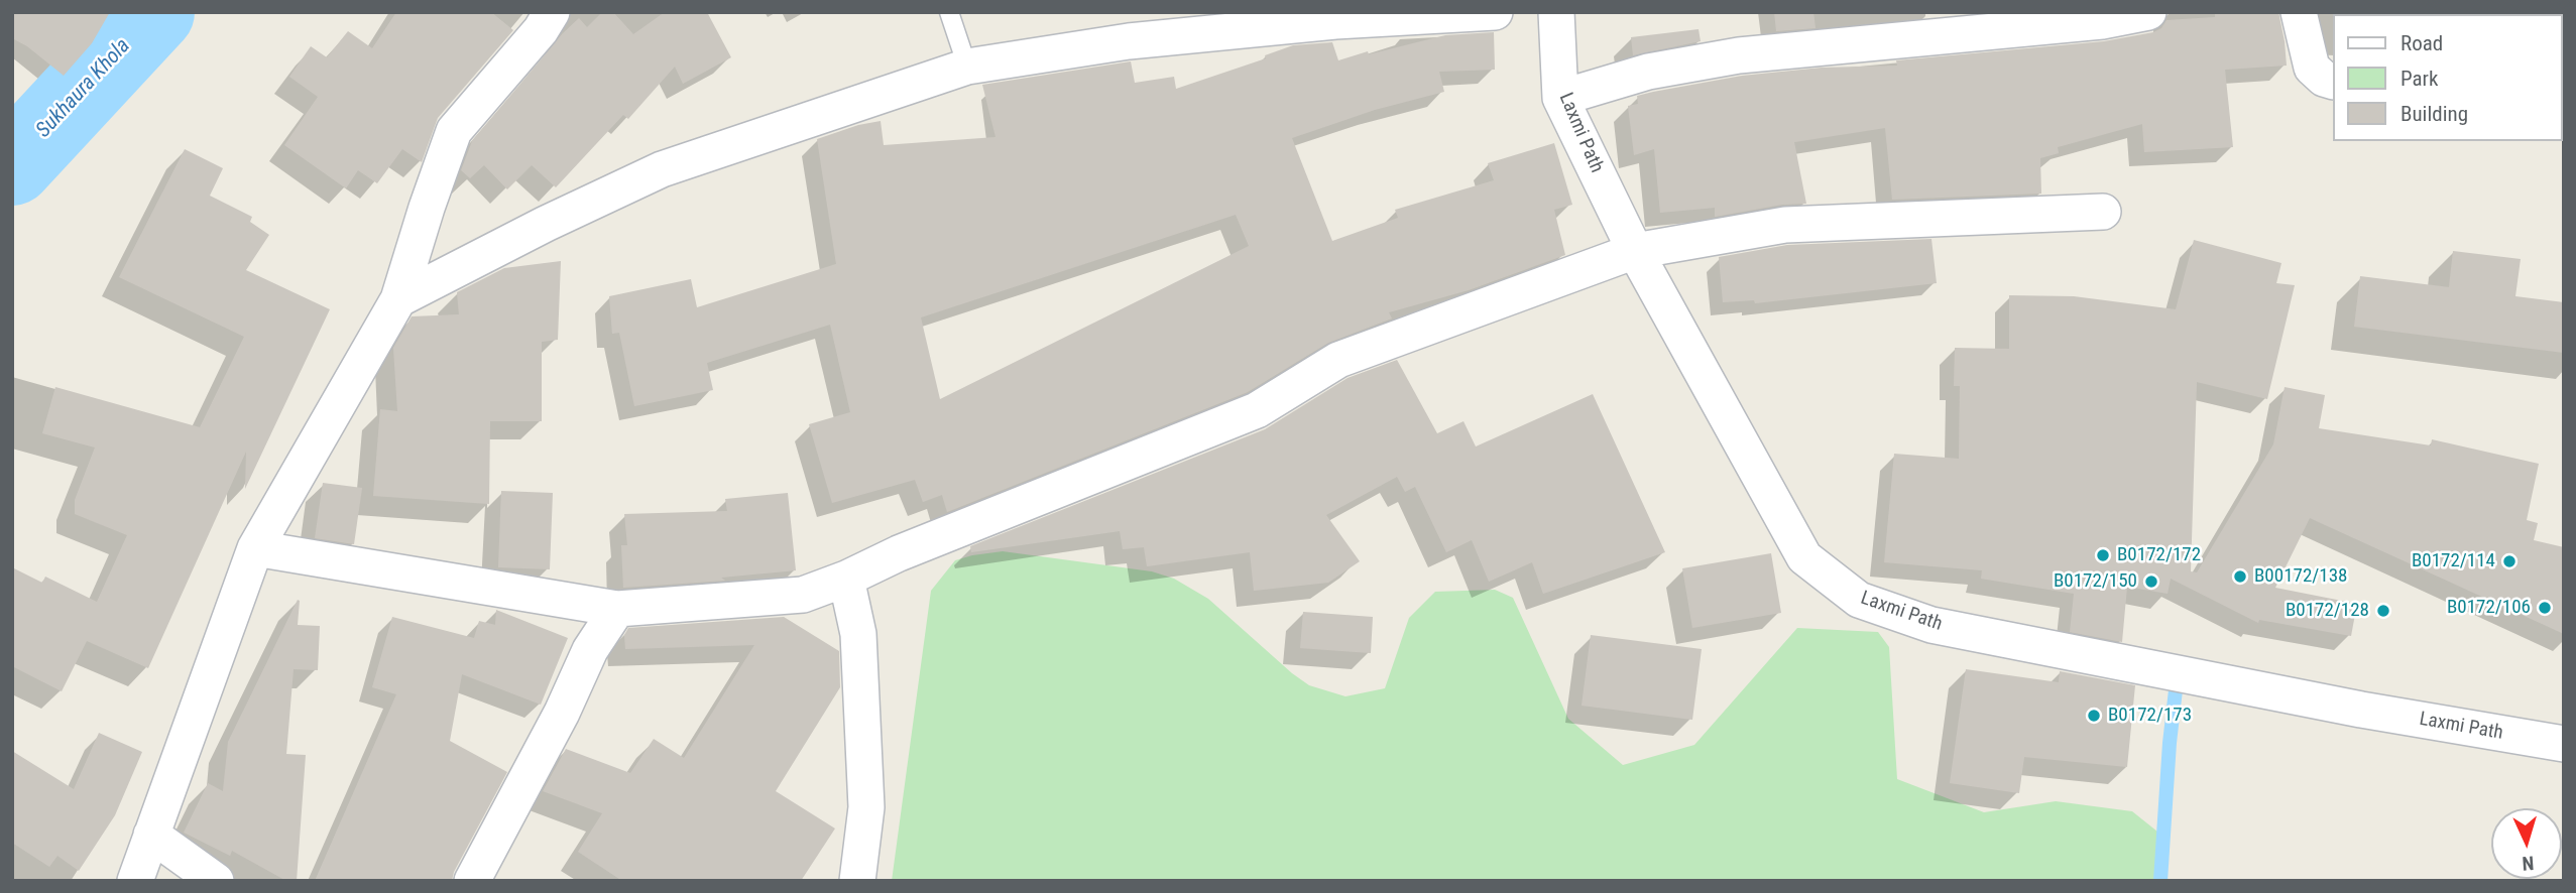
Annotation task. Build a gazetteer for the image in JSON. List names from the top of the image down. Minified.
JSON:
{"streets":{"street":["Laxmi Path"]},"water":["Sukhaura Khola"],"places":["B0172/172","B0172/114","B00172/138","B0172/150","B0172/106","B0172/128","B0172/173"],"legend":["Road","Park","Building"],"north":"bottom"}
